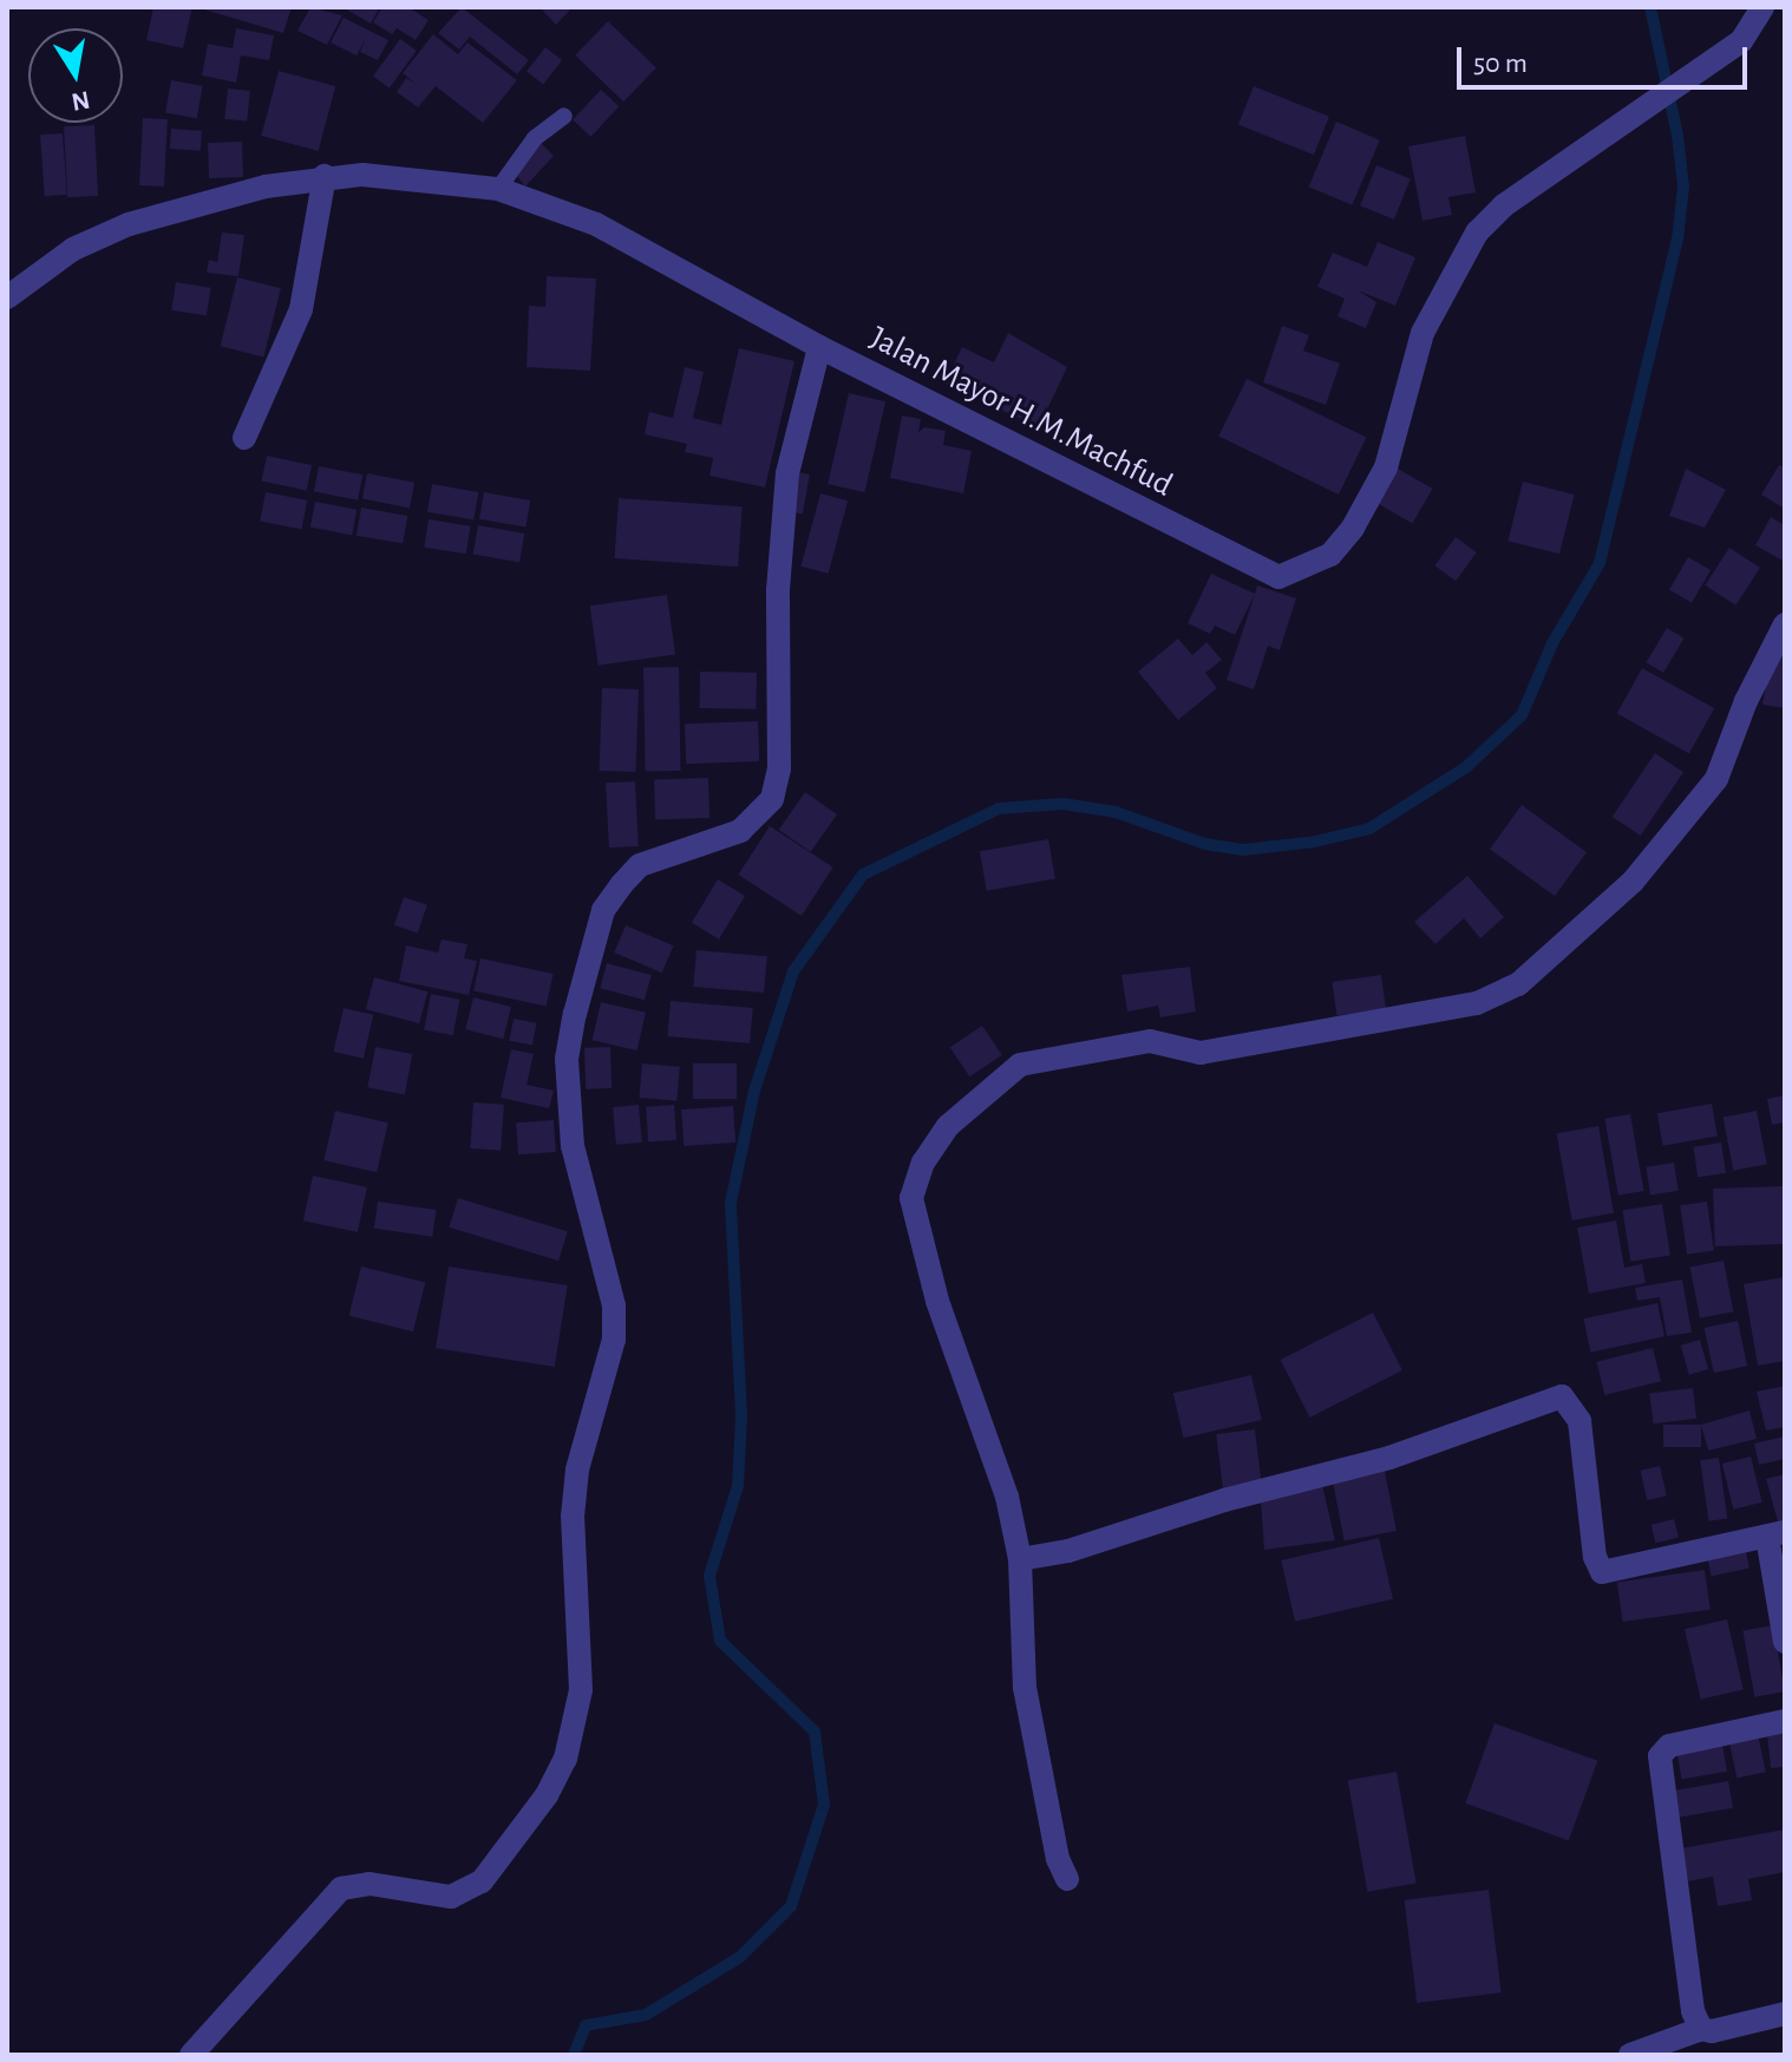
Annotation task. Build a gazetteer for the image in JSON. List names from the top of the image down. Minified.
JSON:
{"streets":{"street":["Jalan Mayor H.M.Machfud"]},"scale_bar":"50 m","north":"bottom"}
